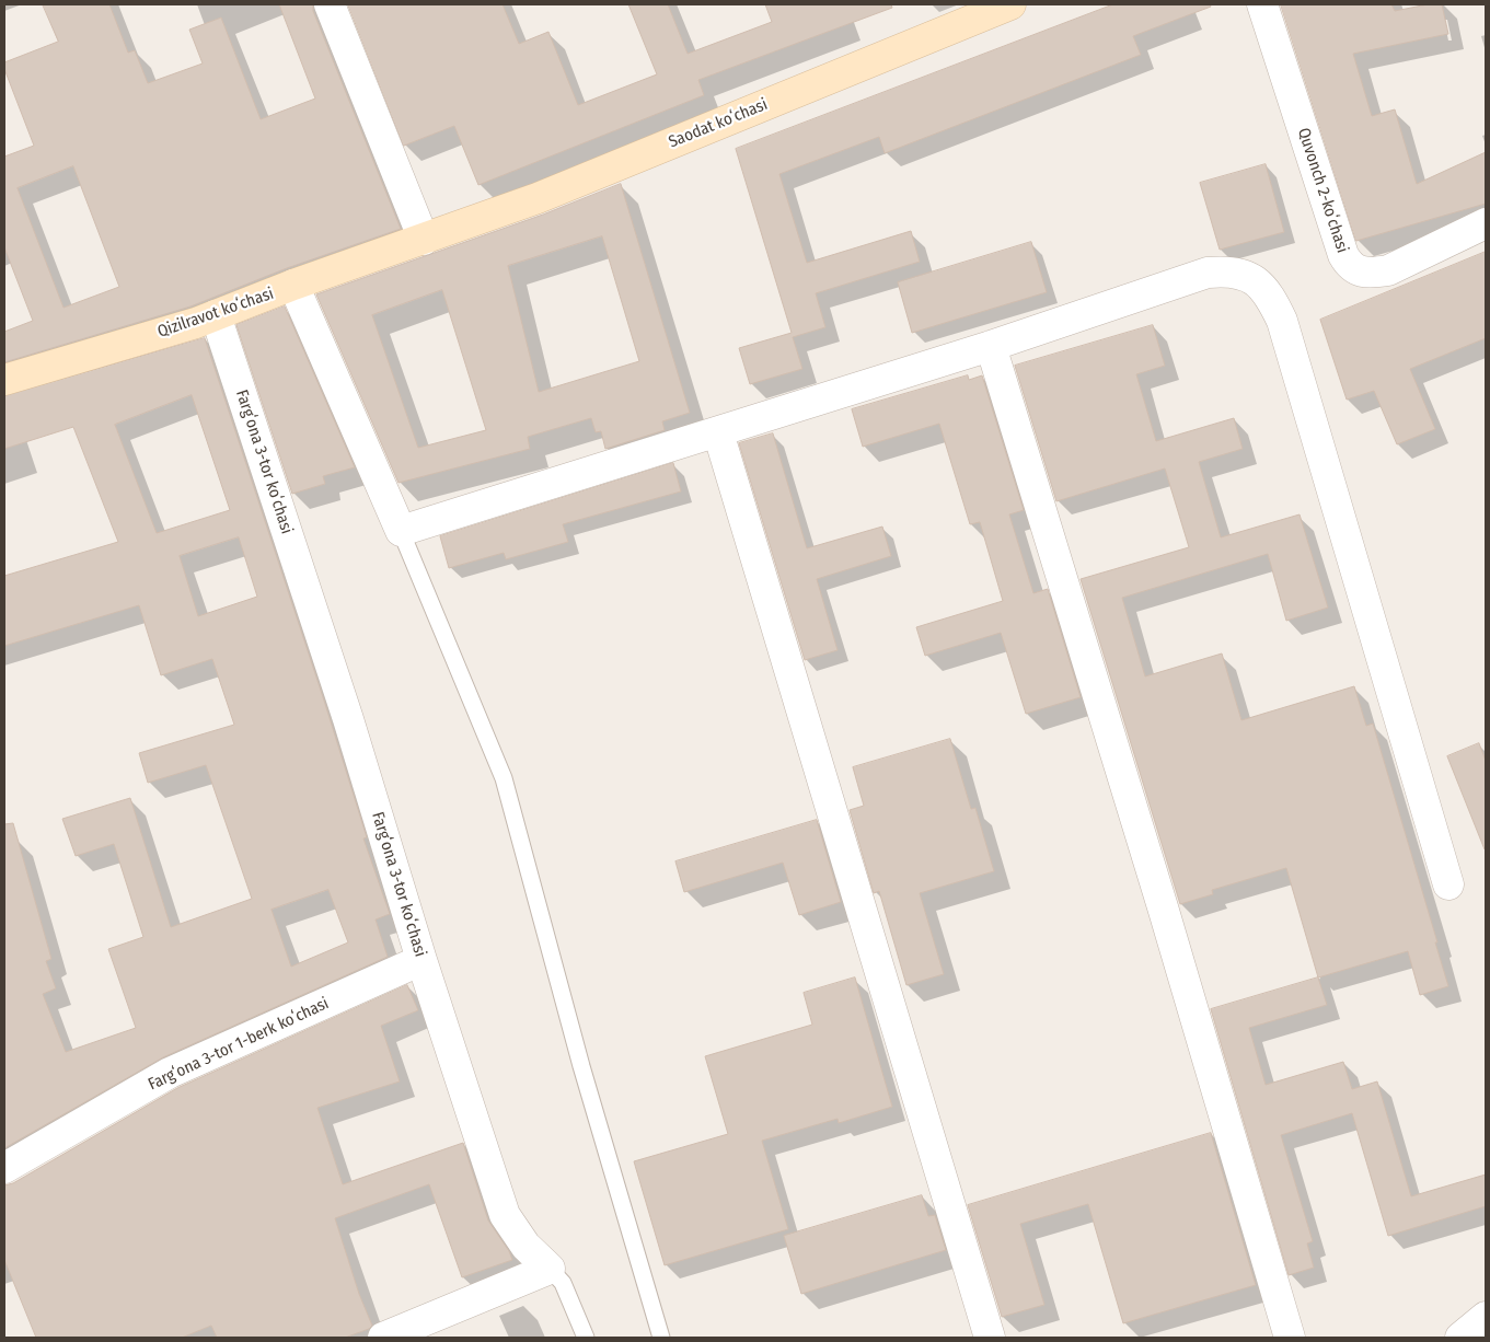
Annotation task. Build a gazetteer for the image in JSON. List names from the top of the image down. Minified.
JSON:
{"streets":{"street":["Saodat koʻchasi","Quvonch 2-koʻchasi","Qizilravot koʻchasi","Fargʻona 3-tor koʻchasi","Fargʻona 3-tor 1-berk koʻchasi"]},"crossings":[["Saodat koʻchasi","Qizilravot koʻchasi"],["Qizilravot koʻchasi","Fargʻona 3-tor koʻchasi"],["Fargʻona 3-tor koʻchasi","Fargʻona 3-tor 1-berk koʻchasi"]]}
